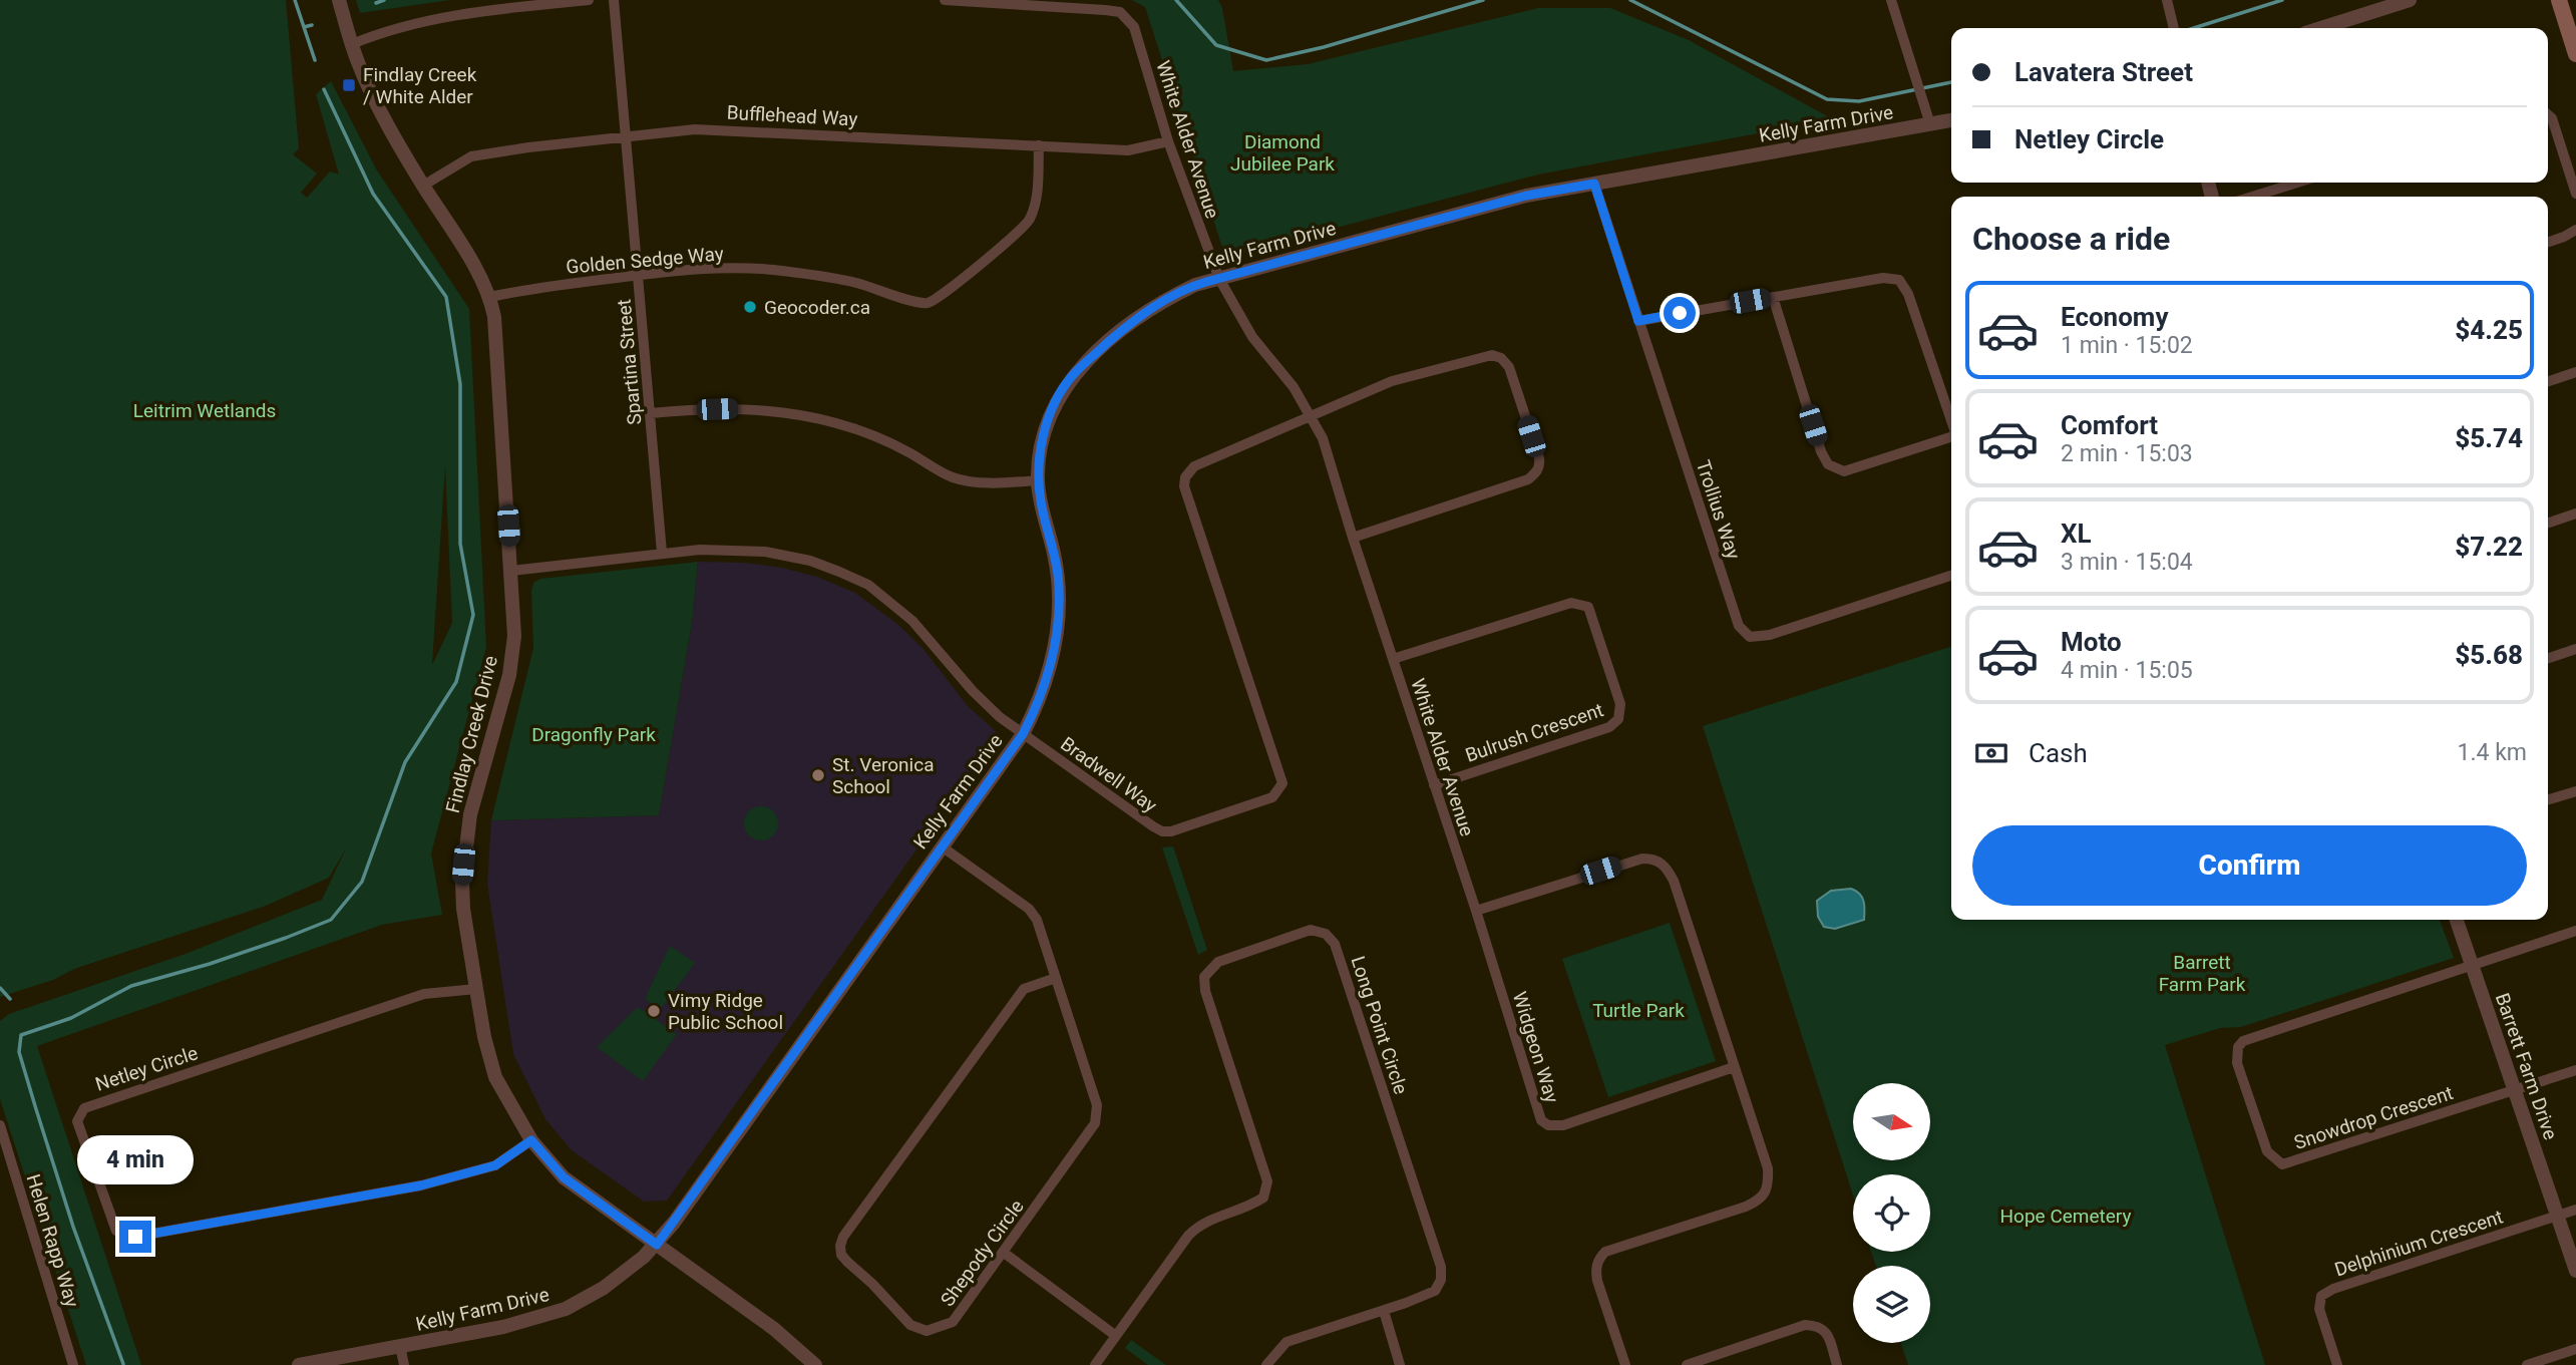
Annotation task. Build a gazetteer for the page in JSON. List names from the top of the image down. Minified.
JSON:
{"streets":{"street":["Bufflehead Way","Kelly Farm Drive","White Alder Avenue","Golden Sedge Way","Spartina Street","Trollius Way","Bulrush Crescent","Findlay Creek Drive","Bradwell Way","Long Point Circle","Widgeon Way","Barrett Farm Drive","Netley Circle","Snowdrop Crescent","Helen Rapp Way","Delphinium Crescent","Shepody Circle"]},"crossings":[["Bufflehead Way","White Alder Avenue"],["Bufflehead Way","Golden Sedge Way"],["Bufflehead Way","Spartina Street"],["Bufflehead Way","Findlay Creek Drive"],["Kelly Farm Drive","White Alder Avenue"],["Kelly Farm Drive","Trollius Way"],["Kelly Farm Drive","Findlay Creek Drive"],["Kelly Farm Drive","Bradwell Way"],["Kelly Farm Drive","Shepody Circle"],["White Alder Avenue","Bulrush Crescent"],["White Alder Avenue","Bradwell Way"],["White Alder Avenue","Widgeon Way"],["Golden Sedge Way","Spartina Street"],["Golden Sedge Way","Findlay Creek Drive"],["Spartina Street","Bradwell Way"],["Findlay Creek Drive","Bradwell Way"],["Findlay Creek Drive","Netley Circle"],["Barrett Farm Drive","Snowdrop Crescent"],["Barrett Farm Drive","Delphinium Crescent"]],"parks":["Diamond Jubilee Park","Leitrim Wetlands","Dragonfly Park","Barrett Farm Park","Turtle Park","Hope Cemetery"],"places":{"transit":["Findlay Creek / White Alder"],"other":["Geocoder.ca","St. Veronica School","Vimy Ridge Public School"]},"north":"right","page":{"banner":["Lavatera Street","Netley Circle"],"heading":"Choose a ride","list":[{"name":"Economy","note":"1 min · 15:02","value":"$4.25"},{"name":"Comfort","note":"2 min · 15:03","value":"$5.74"},{"name":"XL","note":"3 min · 15:04","value":"$7.22"},{"name":"Moto","note":"4 min · 15:05","value":"$5.68"}],"pay":["Cash","1.4 km"],"buttons":"Confirm","bubble":"4 min"}}
